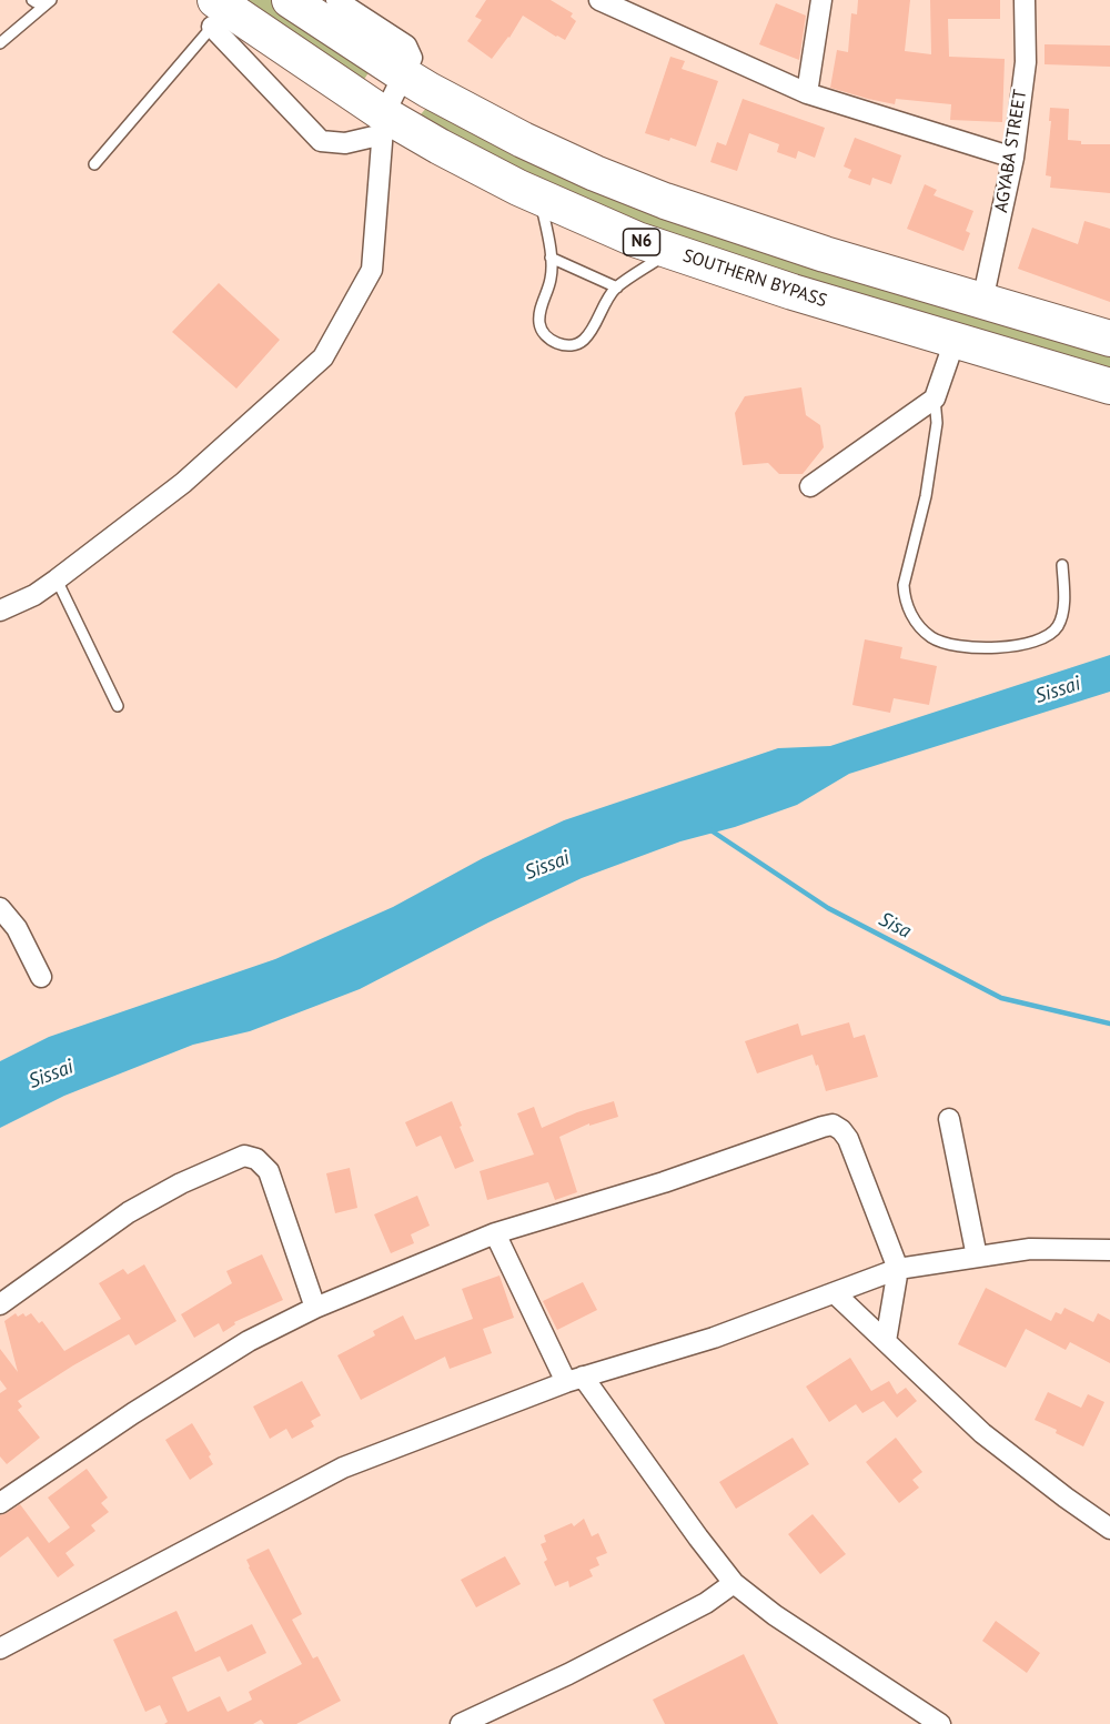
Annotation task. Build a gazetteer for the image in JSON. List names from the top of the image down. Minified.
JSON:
{"streets":{"highway":["N6","SOUTHERN BYPASS"],"street":["AGYABA STREET"]},"water":["Sissai","Sisa"]}
